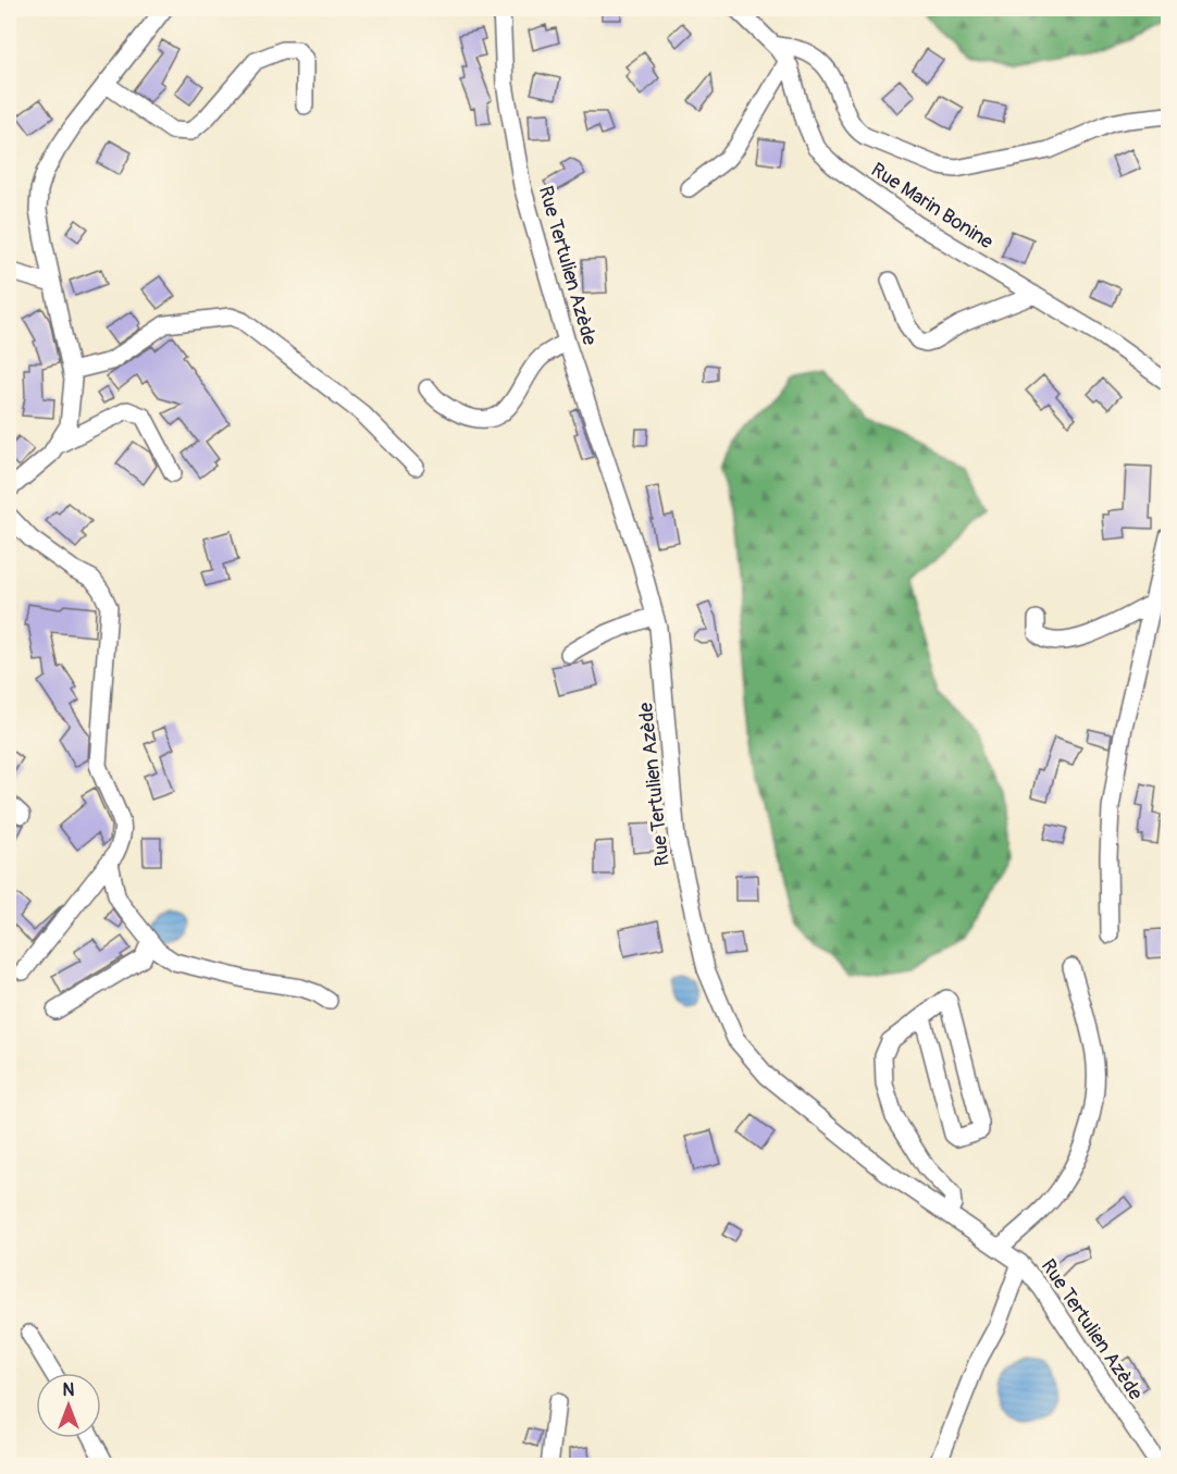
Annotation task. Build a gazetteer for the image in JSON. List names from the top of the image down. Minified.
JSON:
{"streets":{"street":["Rue Marin Bonine","Rue Tertulien Azède"]},"north":"top"}
